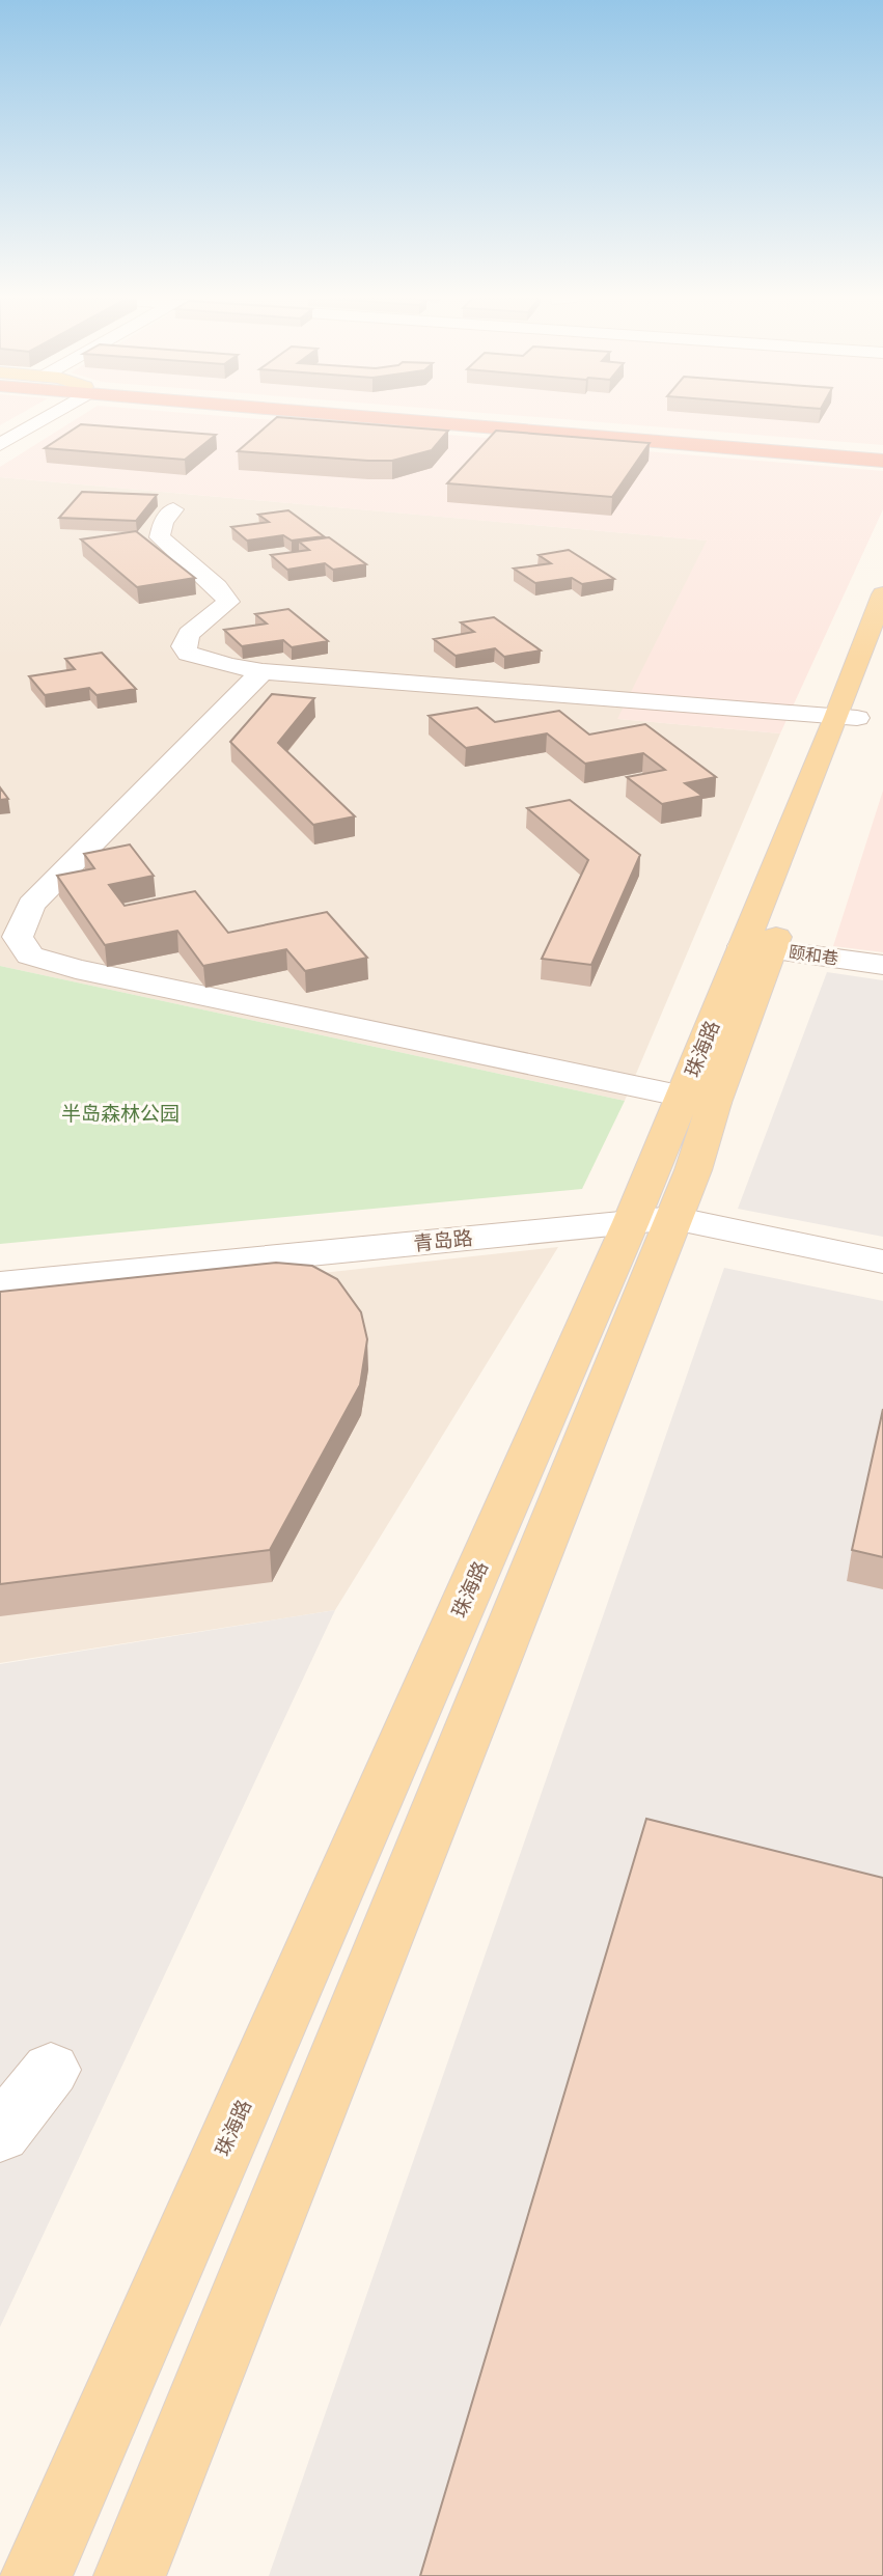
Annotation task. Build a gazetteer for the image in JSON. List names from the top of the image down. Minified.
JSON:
{"streets":{"main road":["珠海路"],"street":["颐和巷","青岛路"]},"crossings":[["颐和巷","珠海路"],["珠海路","青岛路"]],"parks":["半岛森林公园"]}
